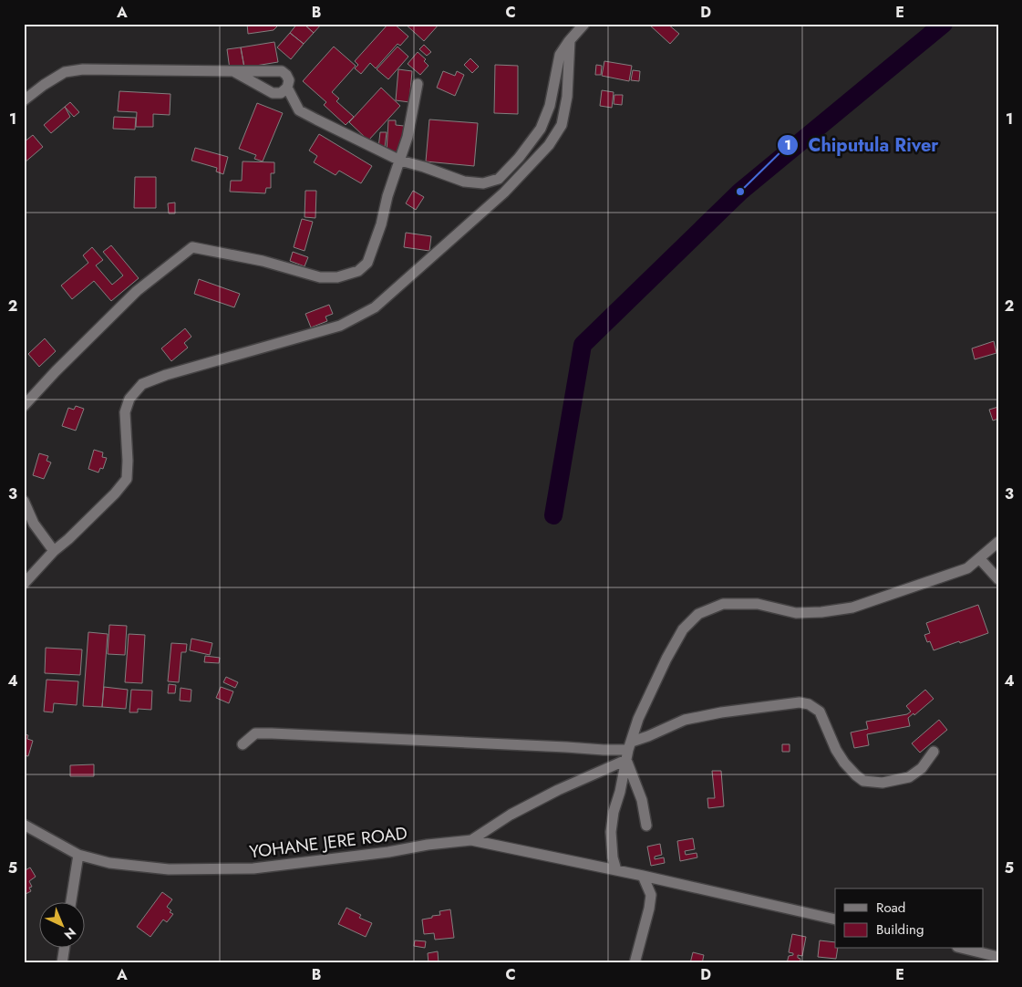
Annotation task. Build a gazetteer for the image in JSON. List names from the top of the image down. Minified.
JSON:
{"streets":{"street":["YOHANE JERE ROAD"]},"places":["Chiputula River"],"legend":["Road","Building"],"north":"bottom right","grid":{"columns":["A","B","C","D","E"],"rows":["1","2","3","4","5"]}}
